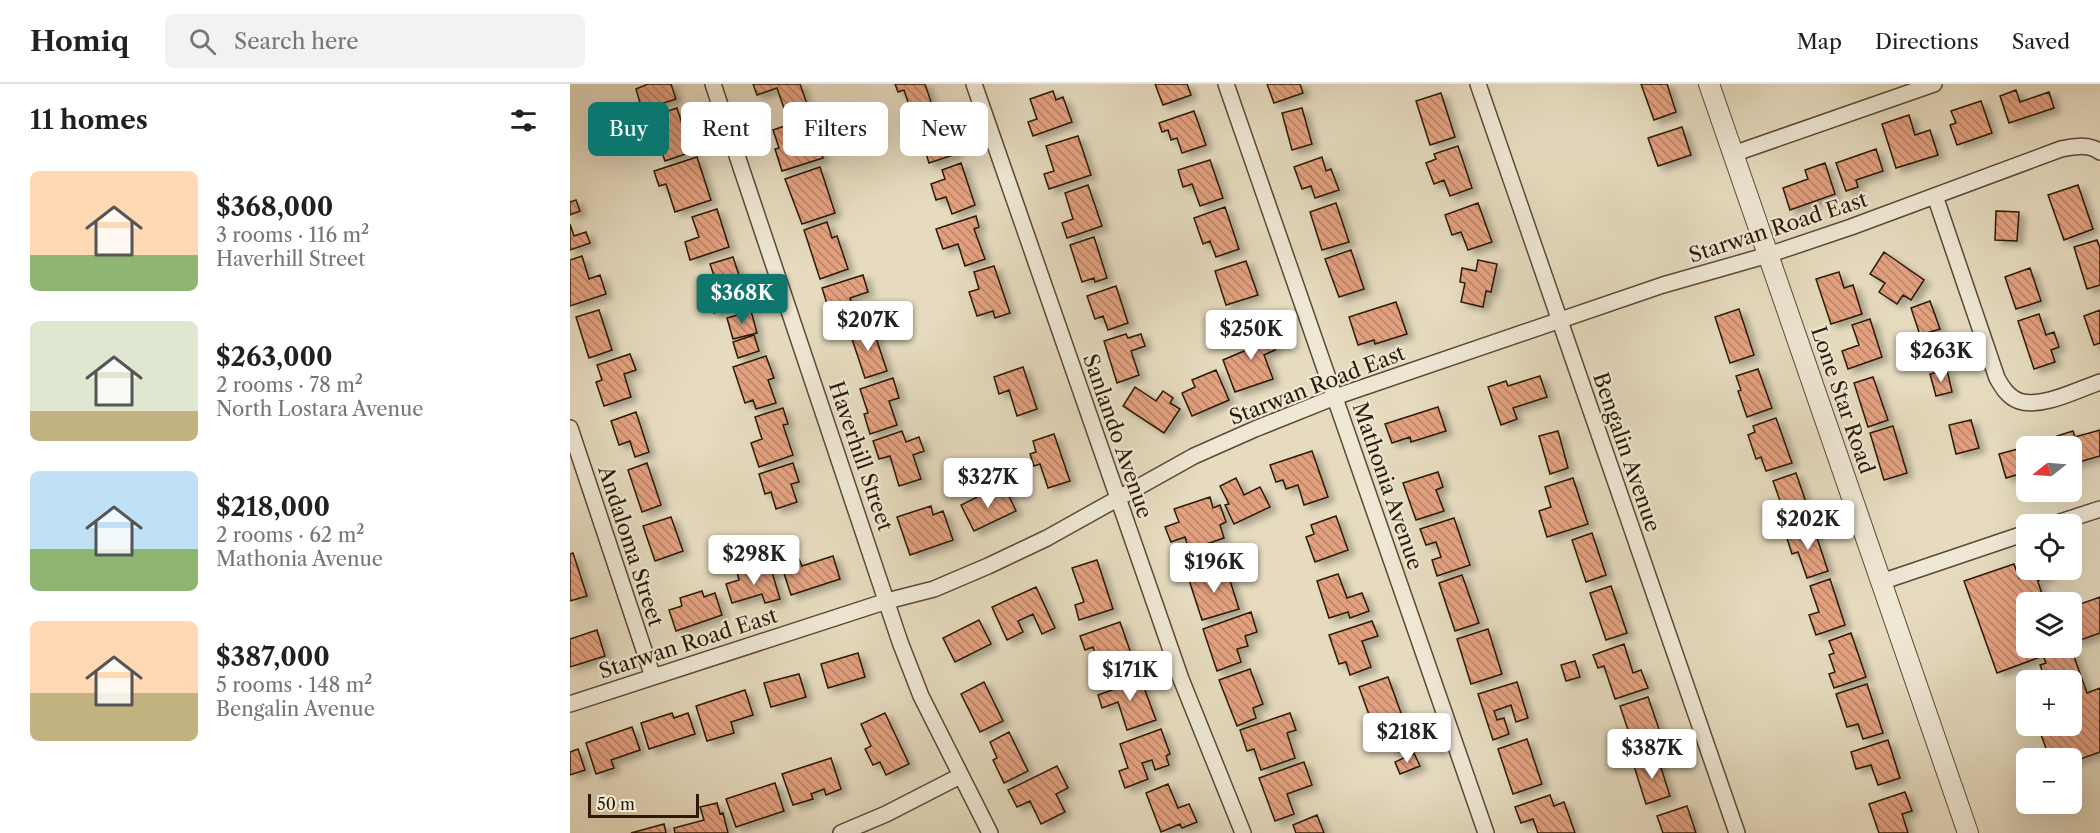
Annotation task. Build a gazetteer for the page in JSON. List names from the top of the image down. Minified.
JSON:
{"streets":{"street":["Starwan Road East","Lone Star Road","Sanlando Avenue","Bengalin Avenue","Haverhill Street","Mathonia Avenue","Andaloma Street"]},"crossings":[["Starwan Road East","Lone Star Road"],["Starwan Road East","Sanlando Avenue"],["Starwan Road East","Bengalin Avenue"],["Starwan Road East","Haverhill Street"],["Starwan Road East","Mathonia Avenue"],["Starwan Road East","Andaloma Street"]],"scale_bar":"50 m","north":"left","page":{"header":"Homiq","search":"Search here","nav":["Map","Directions","Saved"],"heading":"11 homes","chip":["Buy","Rent","Filters","New"],"list":[{"name":"$368,000","note":"3 rooms · 116 m² · Haverhill Street"},{"name":"$263,000","note":"2 rooms · 78 m² · North Lostara Avenue"},{"name":"$218,000","note":"2 rooms · 62 m² · Mathonia Avenue"},{"name":"$387,000","note":"5 rooms · 148 m² · Bengalin Avenue"}],"price":["$368K","$207K","$250K","$263K","$327K","$202K","$298K","$196K","$171K","$218K","$387K"],"map_buttons":["+","−"],"scale":"50 m"}}
